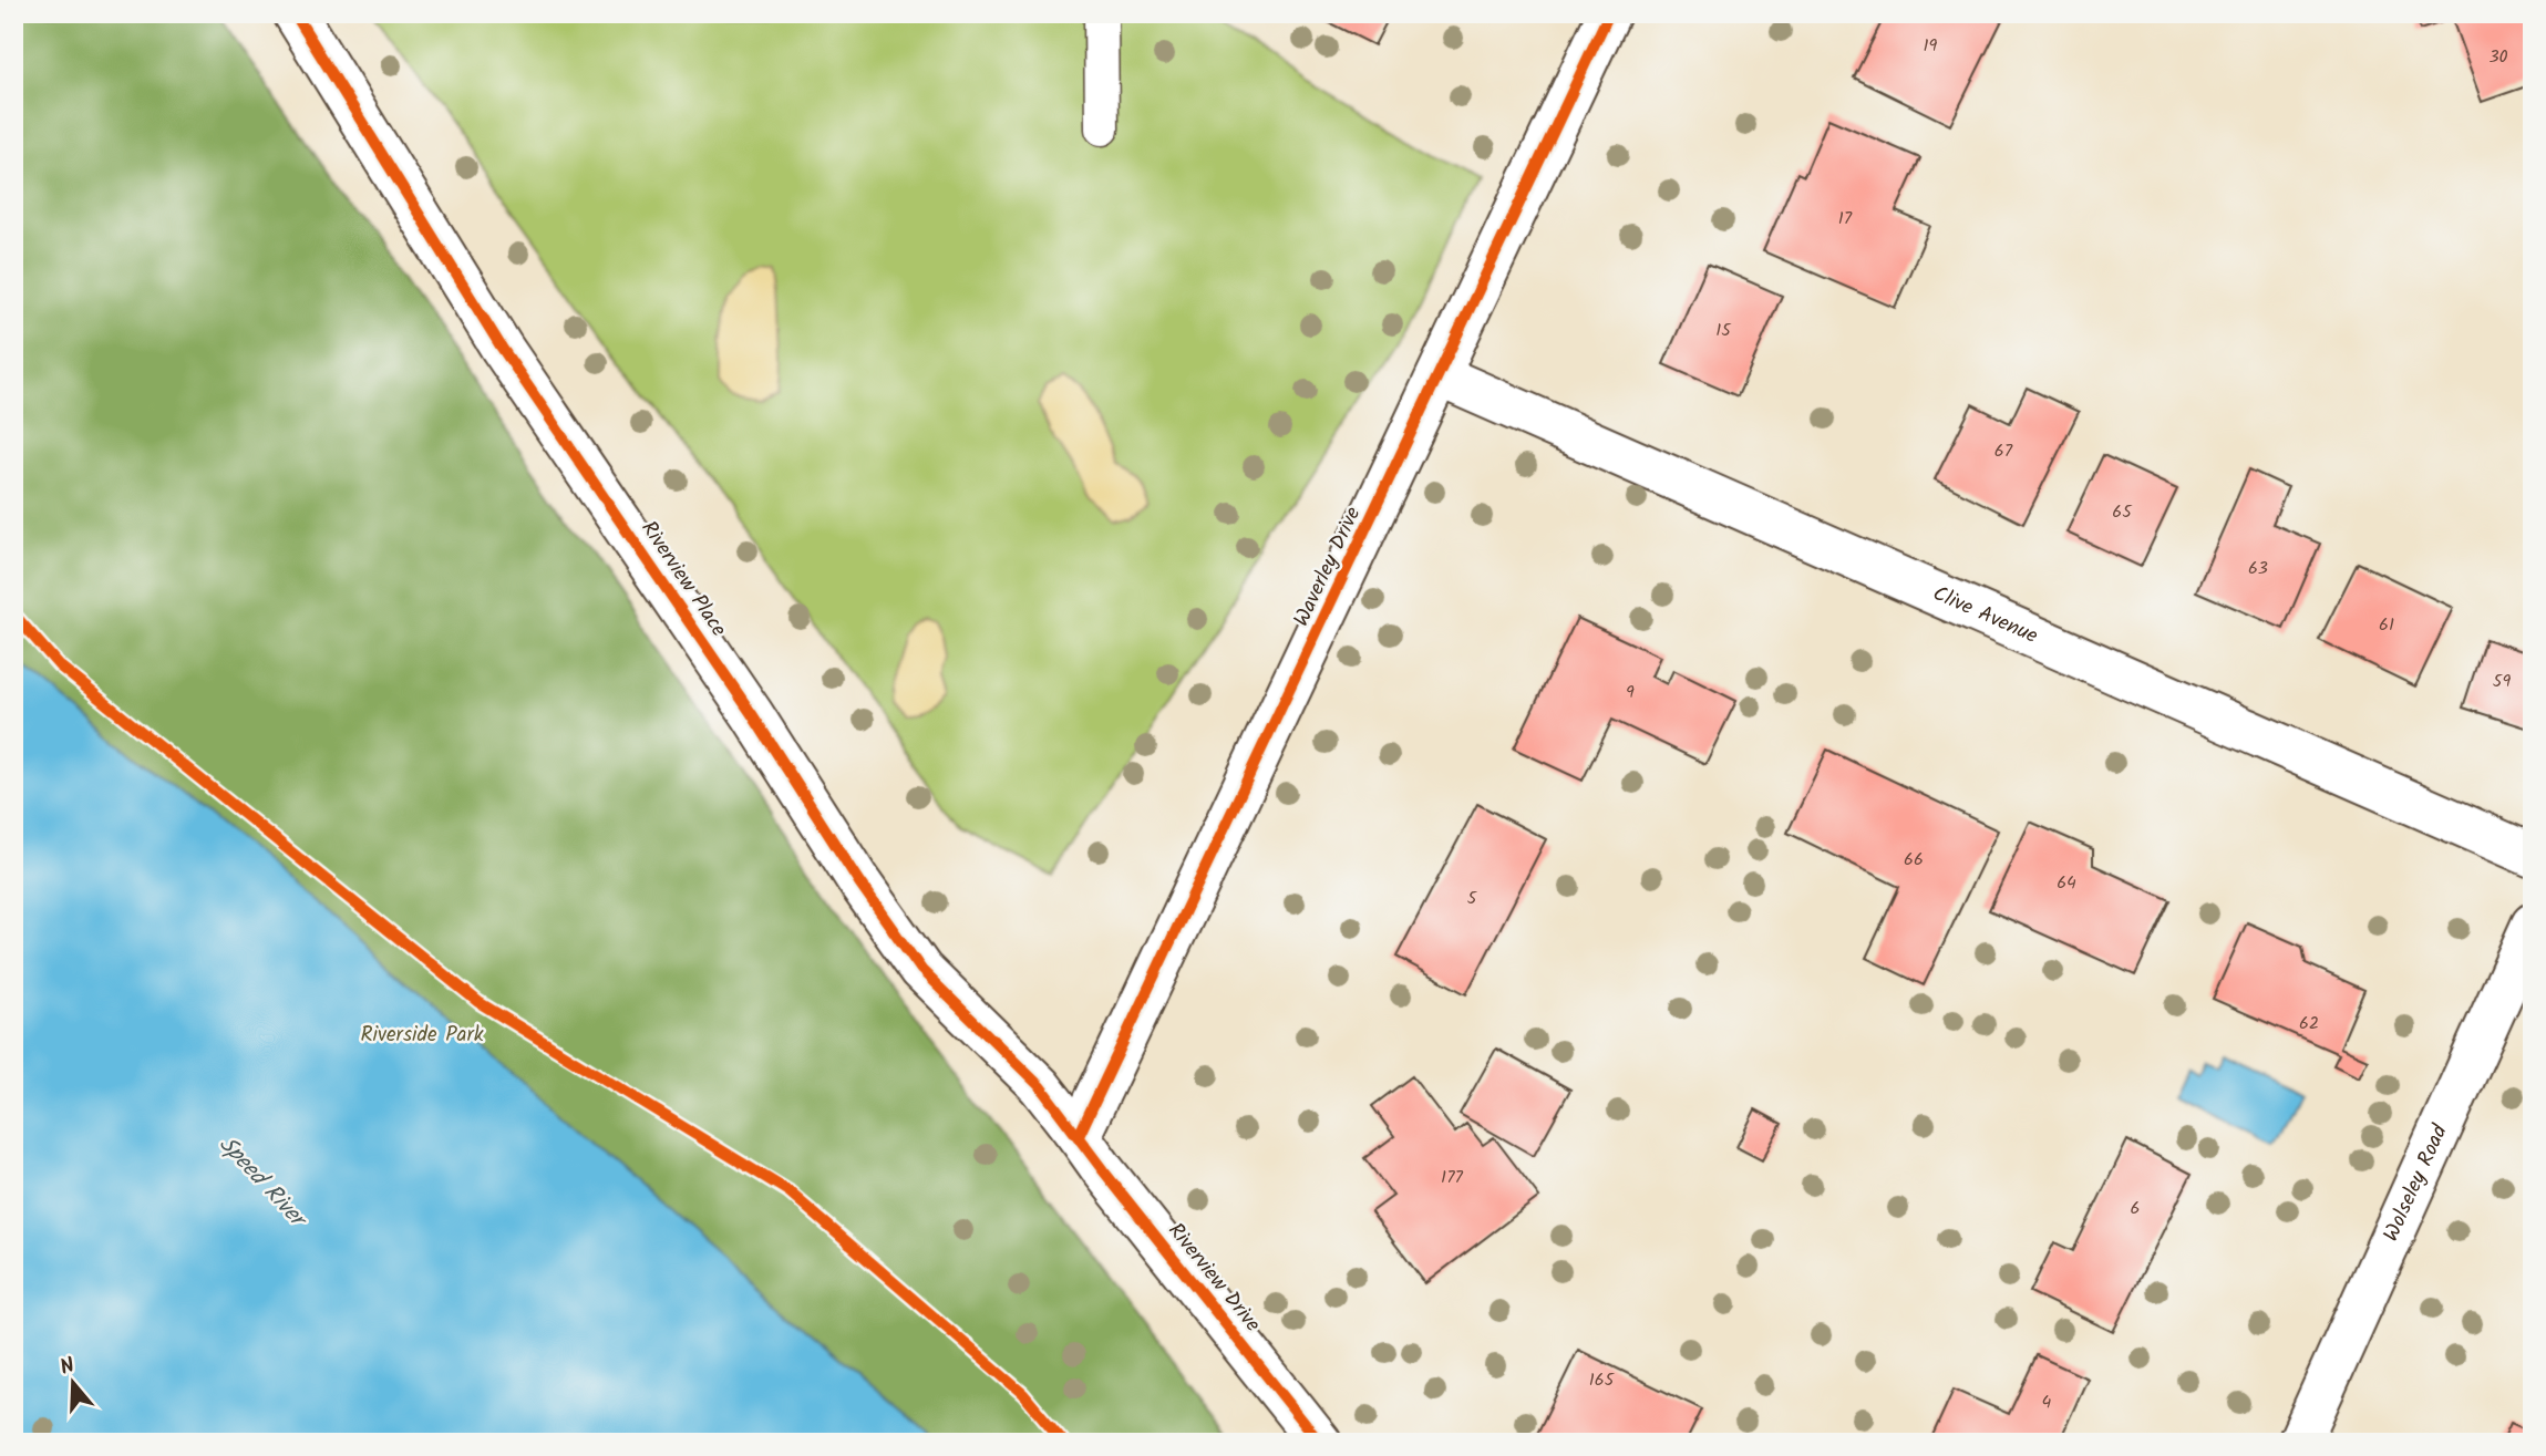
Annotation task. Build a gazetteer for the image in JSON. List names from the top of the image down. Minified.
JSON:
{"streets":{"street":["Waverley Drive","Riverview Place","Clive Avenue","Wolseley Road","Riverview Drive"]},"crossings":[["Waverley Drive","Riverview Place"],["Waverley Drive","Clive Avenue"],["Waverley Drive","Riverview Drive"],["Riverview Place","Riverview Drive"]],"water":["Speed River"],"parks":["Riverside Park"],"house_numbers":["19","30","17","15","67","65","63","61","59","9","66","64","5","62","177","6","165","4"],"north":"top"}
